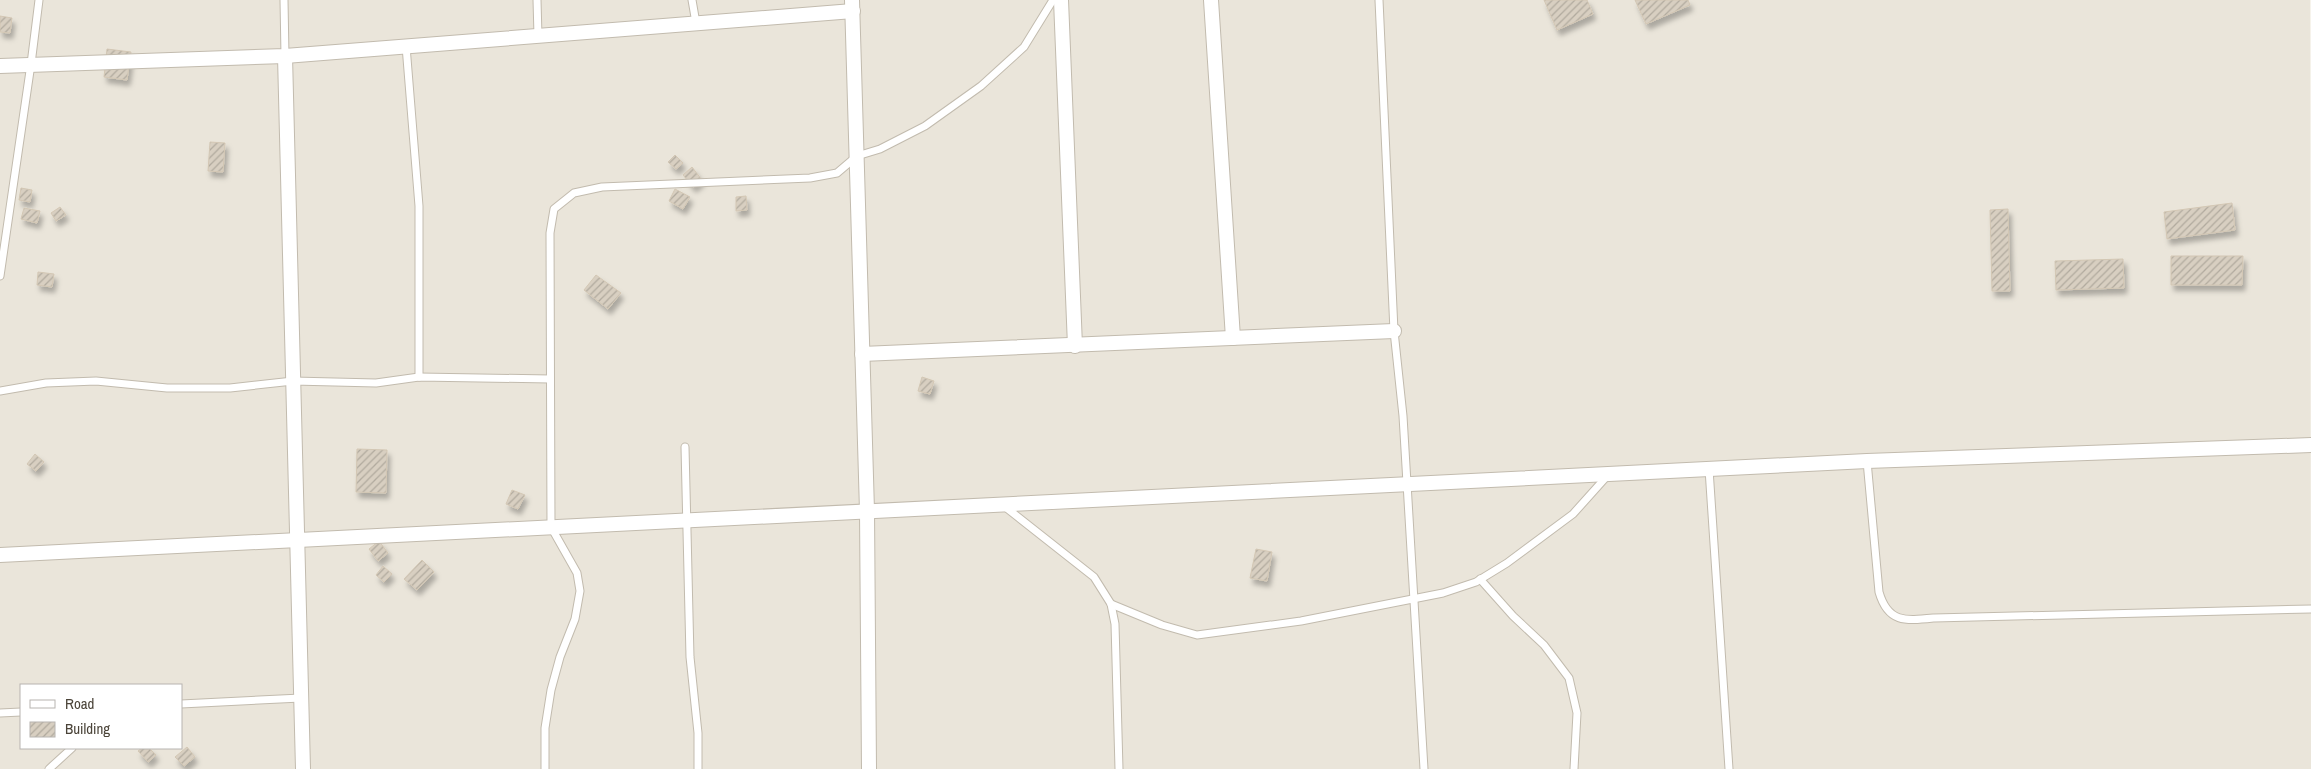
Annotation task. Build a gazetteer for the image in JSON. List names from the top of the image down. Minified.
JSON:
{"legend":["Road","Building"]}
